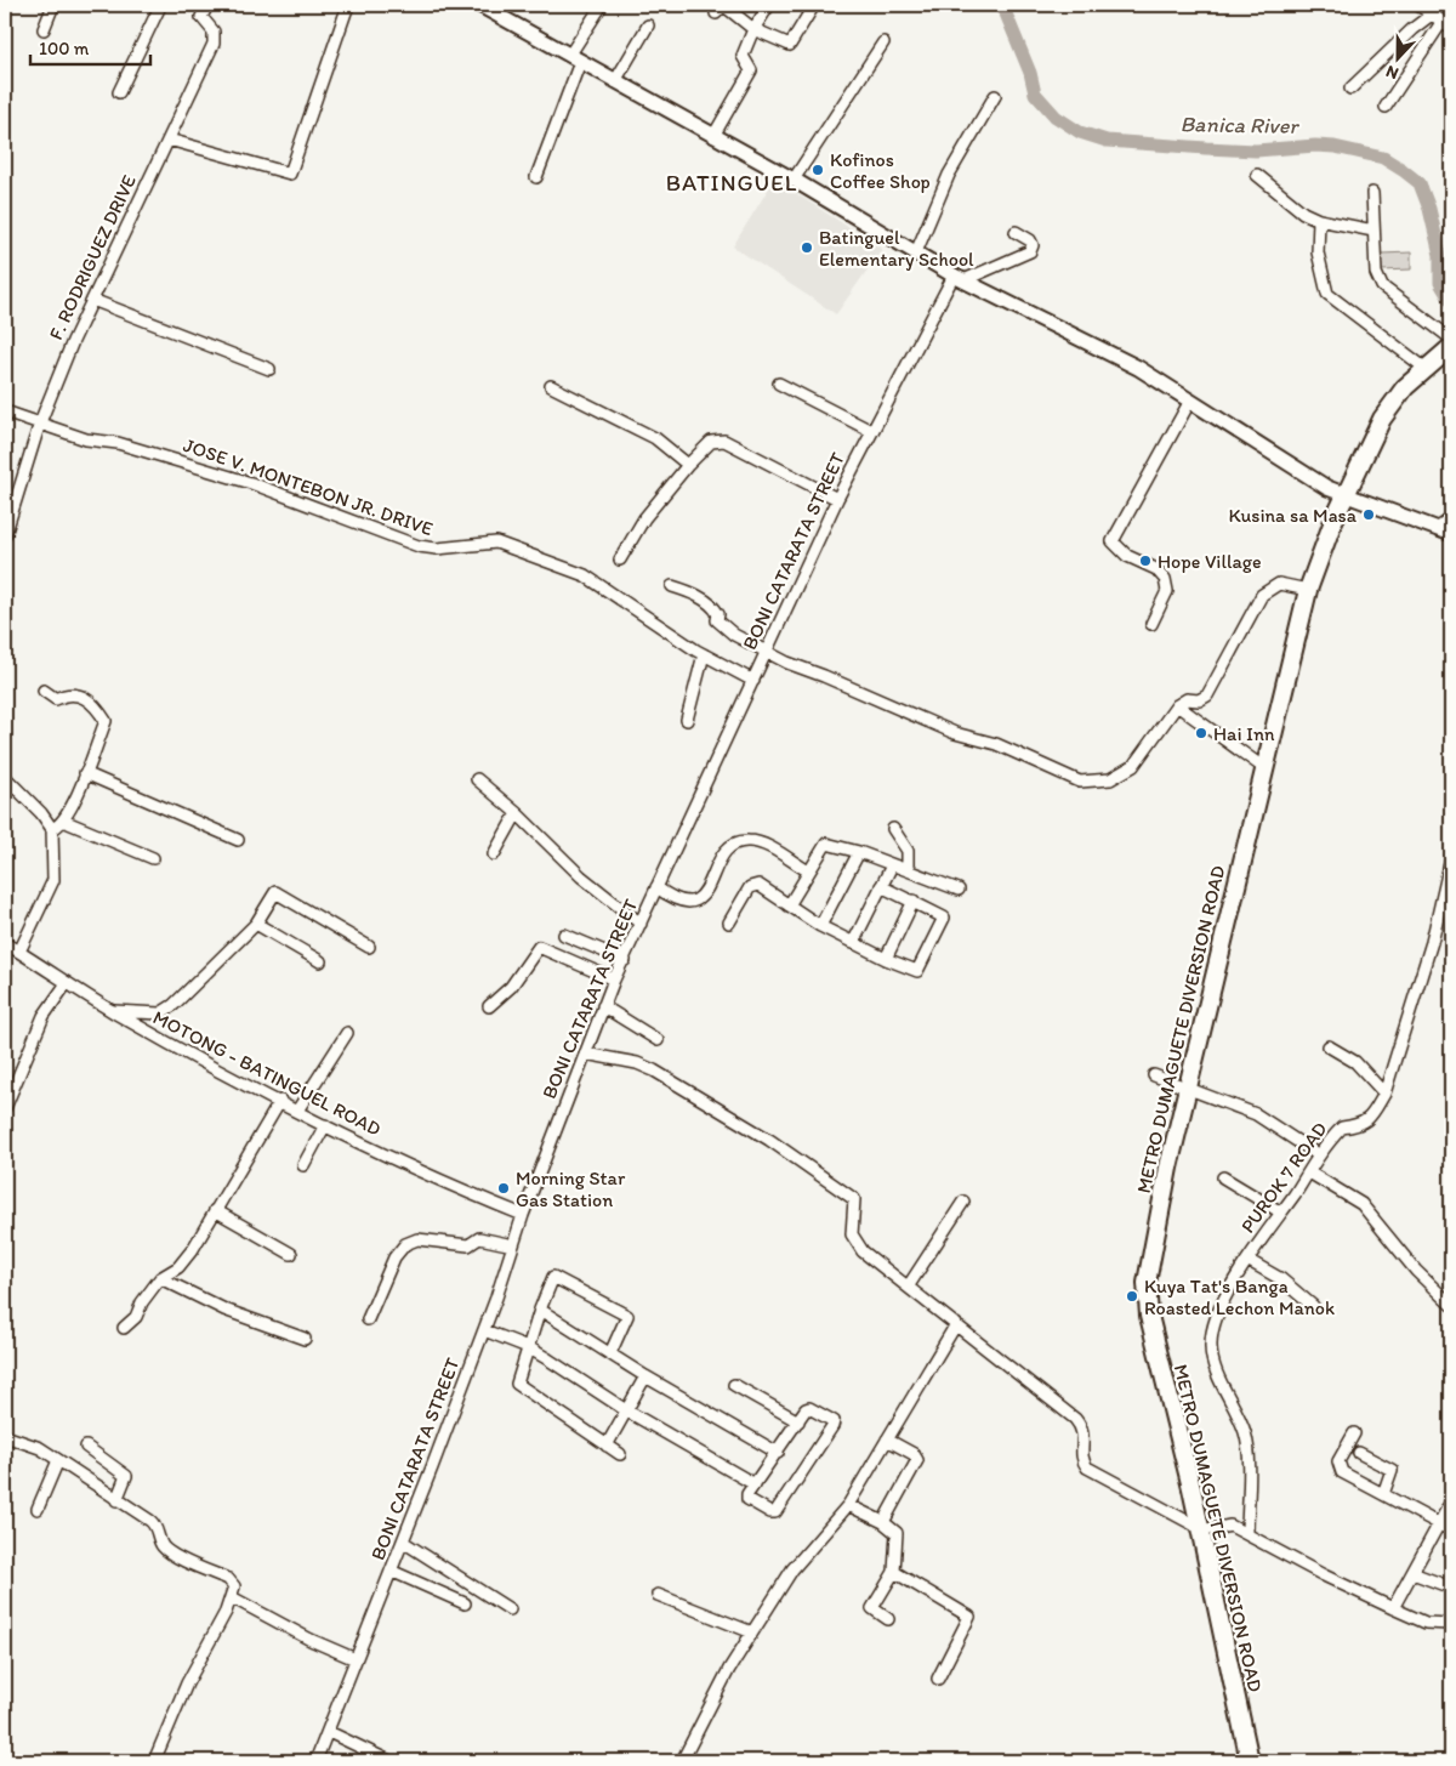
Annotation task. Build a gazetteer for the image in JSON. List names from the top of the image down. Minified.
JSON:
{"streets":{"highway":["METRO DUMAGUETE DIVERSION ROAD"],"street":["F. RODRIGUEZ DRIVE","JOSE V. MONTEBON JR. DRIVE","BONI CATARATA STREET","MOTONG - BATINGUEL ROAD","PUROK 7 ROAD"]},"crossings":[["F. RODRIGUEZ DRIVE","JOSE V. MONTEBON JR. DRIVE"],["JOSE V. MONTEBON JR. DRIVE","BONI CATARATA STREET"],["BONI CATARATA STREET","MOTONG - BATINGUEL ROAD"]],"districts":["BATINGUEL"],"water":["Banica River"],"places":["Kofinos Coffee Shop","Batinguel Elementary School","Kusina sa Masa","Hope Village","Hai Inn","Morning Star Gas Station","Kuya Tat's Banga Roasted Lechon Manok"],"scale_bar":"100 m","north":"bottom"}
